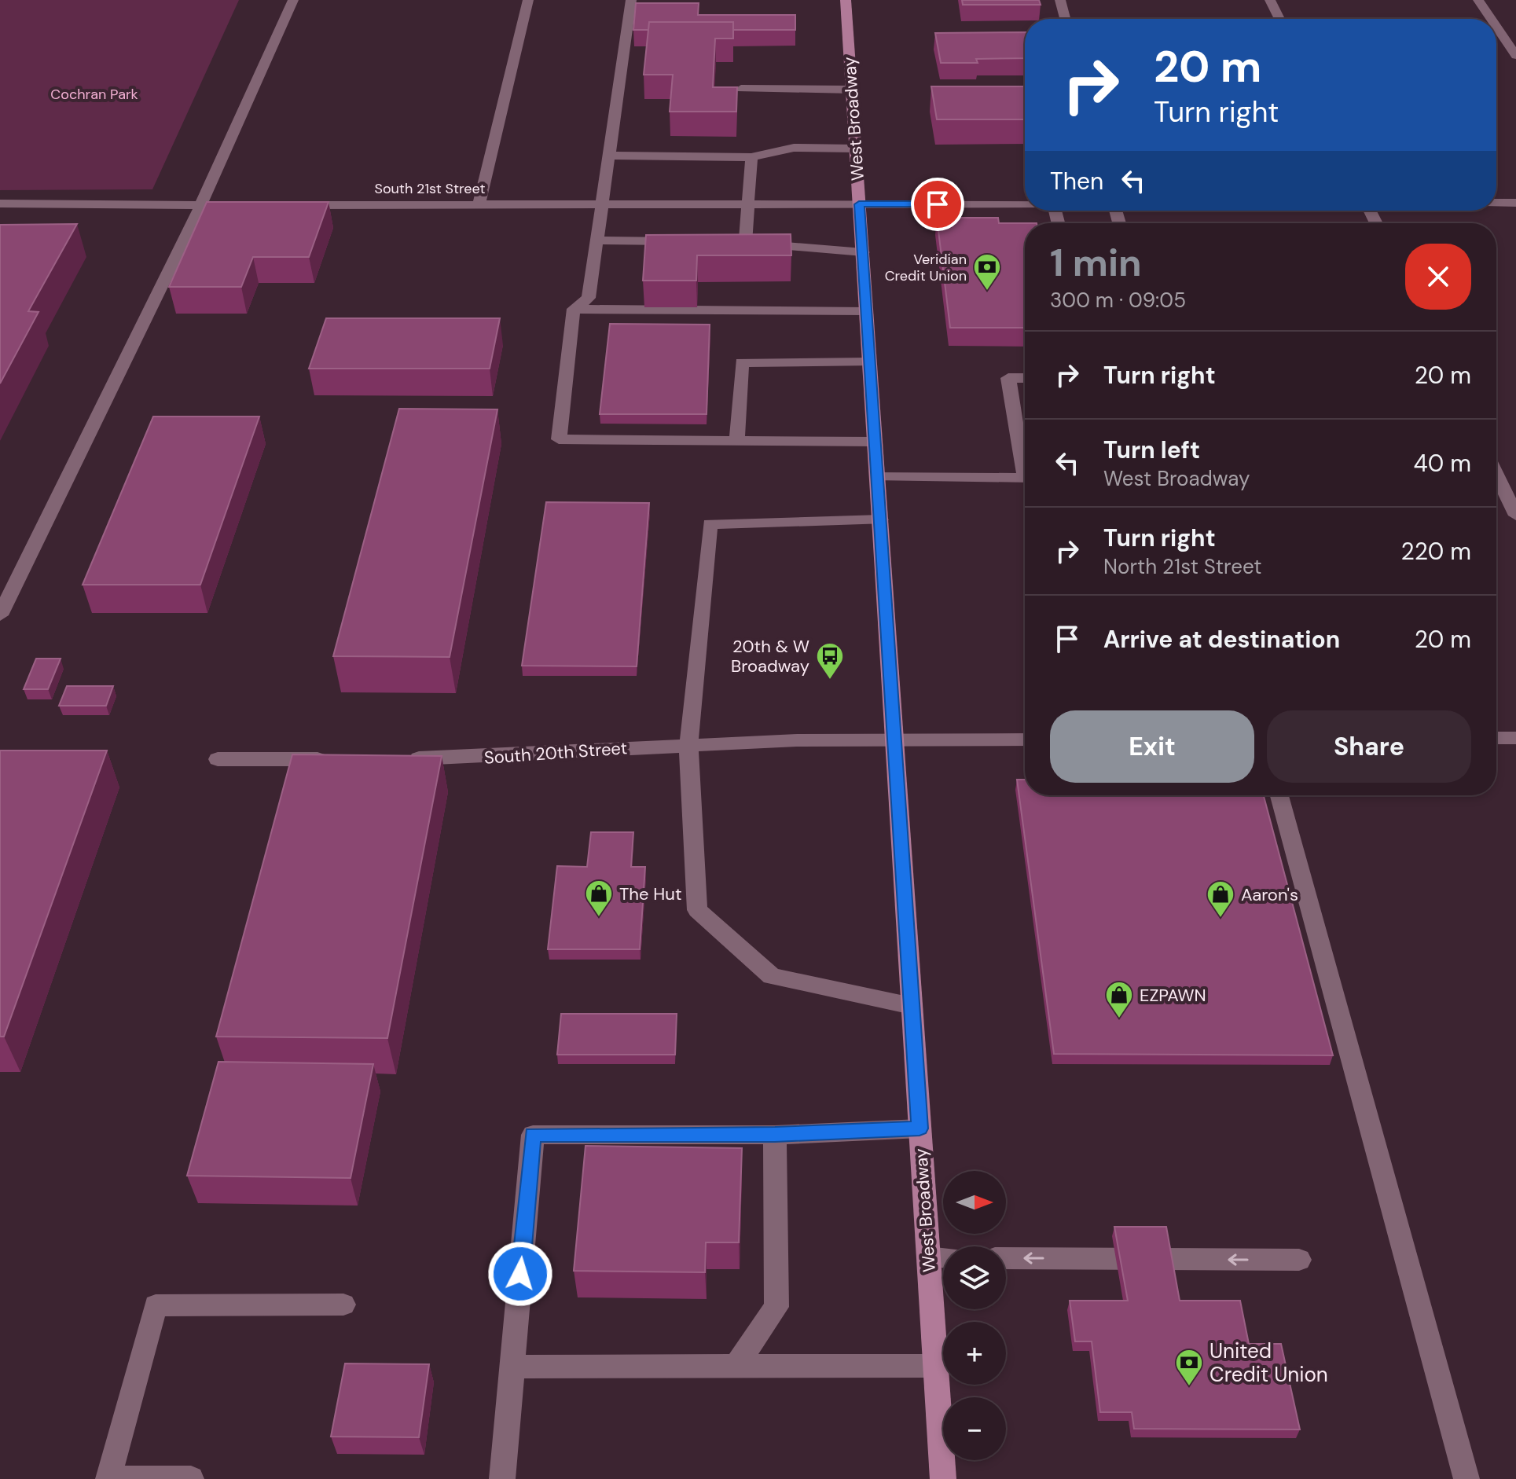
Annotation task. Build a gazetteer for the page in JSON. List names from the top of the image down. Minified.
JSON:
{"streets":{"main road":["West Broadway"],"street":["South 21st Street","South 20th Street"]},"crossings":[["West Broadway","South 21st Street"],["West Broadway","South 20th Street"]],"parks":["Cochran Park"],"places":{"bank":["Veridian Credit Union","United Credit Union"],"bus stop":["20th & W Broadway"],"shop":["The Hut","Aaron's","EZPAWN"]},"north":"right","page":{"turn":["20 m","Turn right"],"then":"Then","heading":["1 min","300 m · 09:05"],"list":[{"name":"Turn right","value":"20 m"},{"name":"Turn left","note":"West Broadway","value":"40 m"},{"name":"Turn right","note":"North 21st Street","value":"220 m"},{"name":"Arrive at destination","value":"20 m"}],"buttons":["Exit","Share"],"map_buttons":["+","−"]}}
